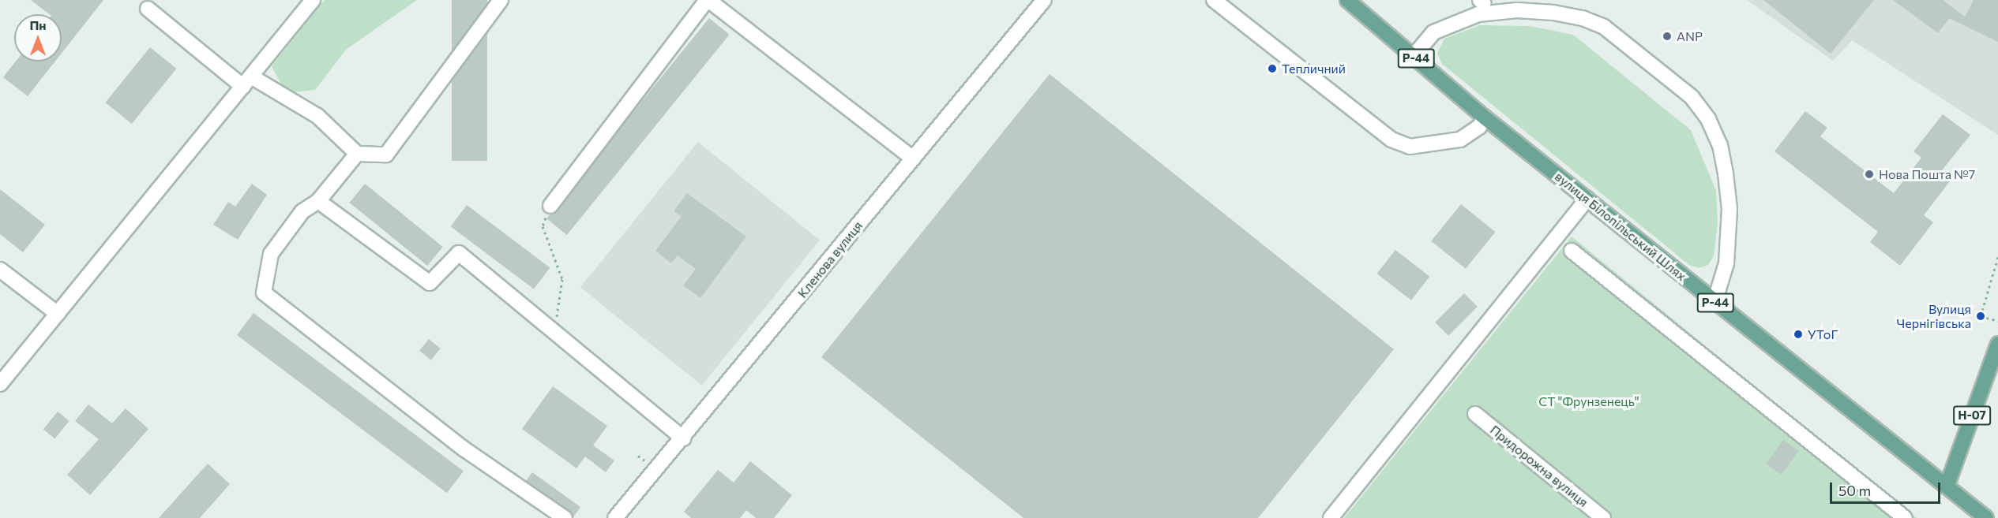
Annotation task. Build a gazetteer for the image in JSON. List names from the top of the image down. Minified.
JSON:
{"streets":{"main road":["Р-44","вулиця Білопільський Шлях","Н-07"],"street":["Кленова вулиця","Придорожна вулиця"]},"crossings":[["вулиця Білопільський Шлях","Н-07"]],"parks":["СТ \"Фрунзенець\""],"places":["ANP","Тепличний","Нова Пошта №7","Вулиця Чернігівська","УТоГ"],"scale_bar":"50 m","north":"top"}
